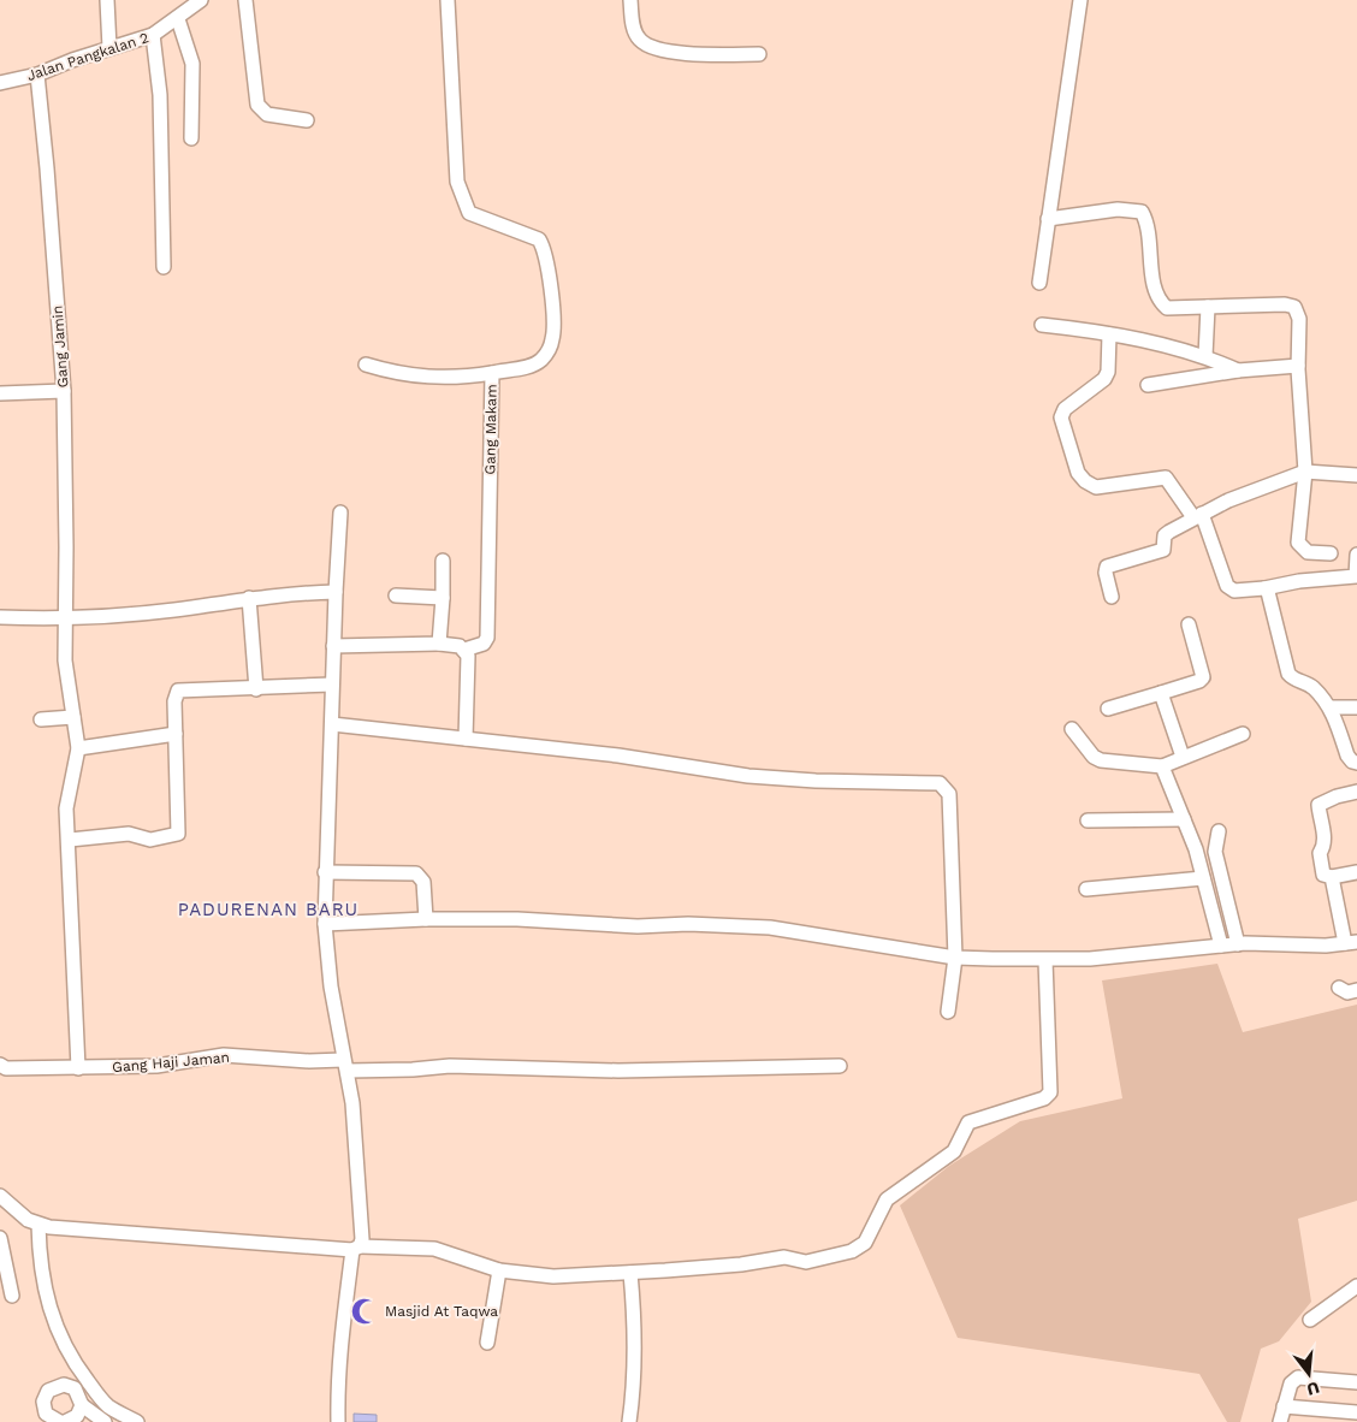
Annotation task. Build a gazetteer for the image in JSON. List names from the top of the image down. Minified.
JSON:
{"streets":{"street":["Jalan Pangkalan 2","Gang Jamin","Gang Makam","Gang Haji Jaman"]},"crossings":[["Jalan Pangkalan 2","Gang Jamin"]],"districts":["PADURENAN BARU"],"places":{"mosque":["Masjid At Taqwa"]},"north":"bottom"}
